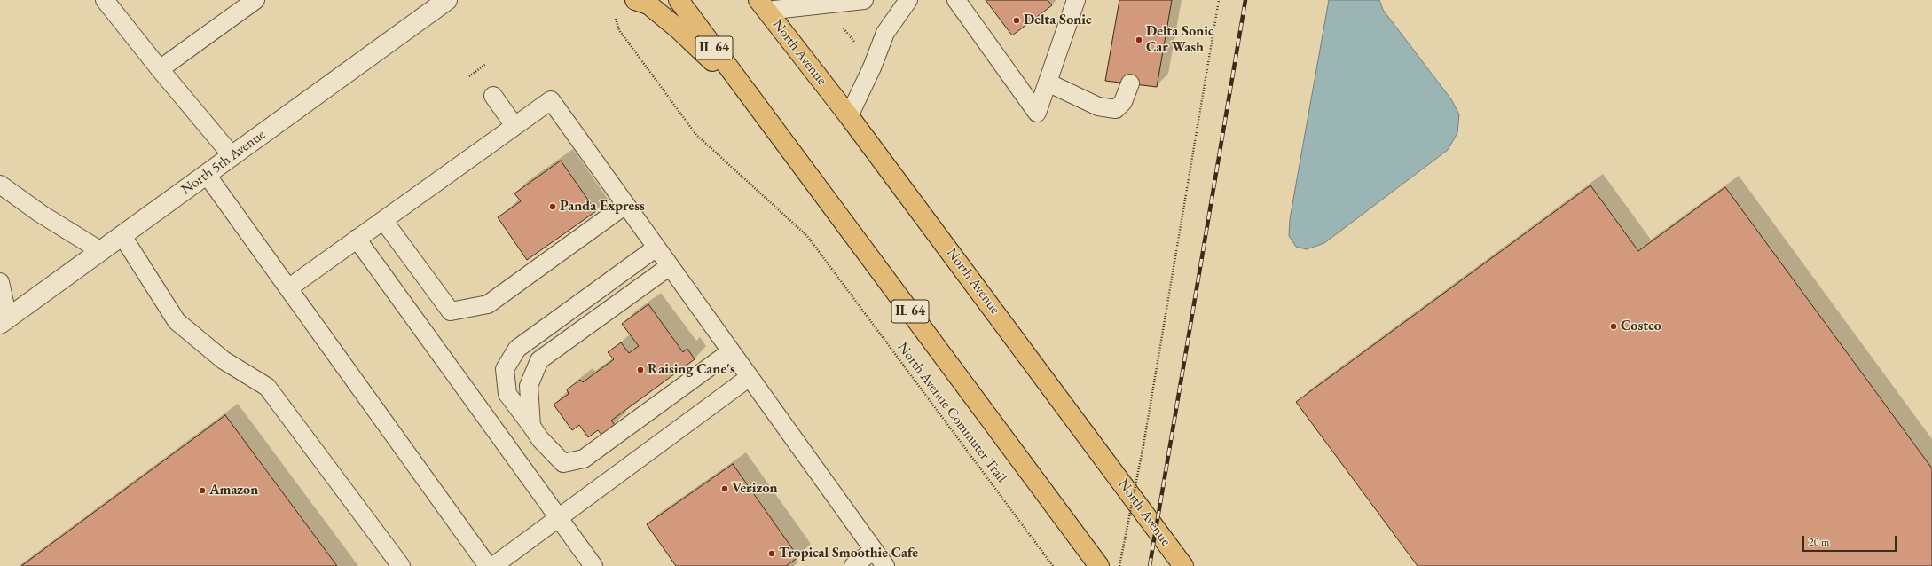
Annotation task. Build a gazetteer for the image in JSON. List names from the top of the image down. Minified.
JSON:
{"streets":{"main road":["IL 64","North Avenue"],"street":["North 5th Avenue"],"path":["North Avenue Commuter Trail"]},"places":["Delta Sonic","Delta Sonic Car Wash","Panda Express","Costco","Raising Cane's","Verizon","Amazon","Tropical Smoothie Cafe"],"scale_bar":"20 m"}
